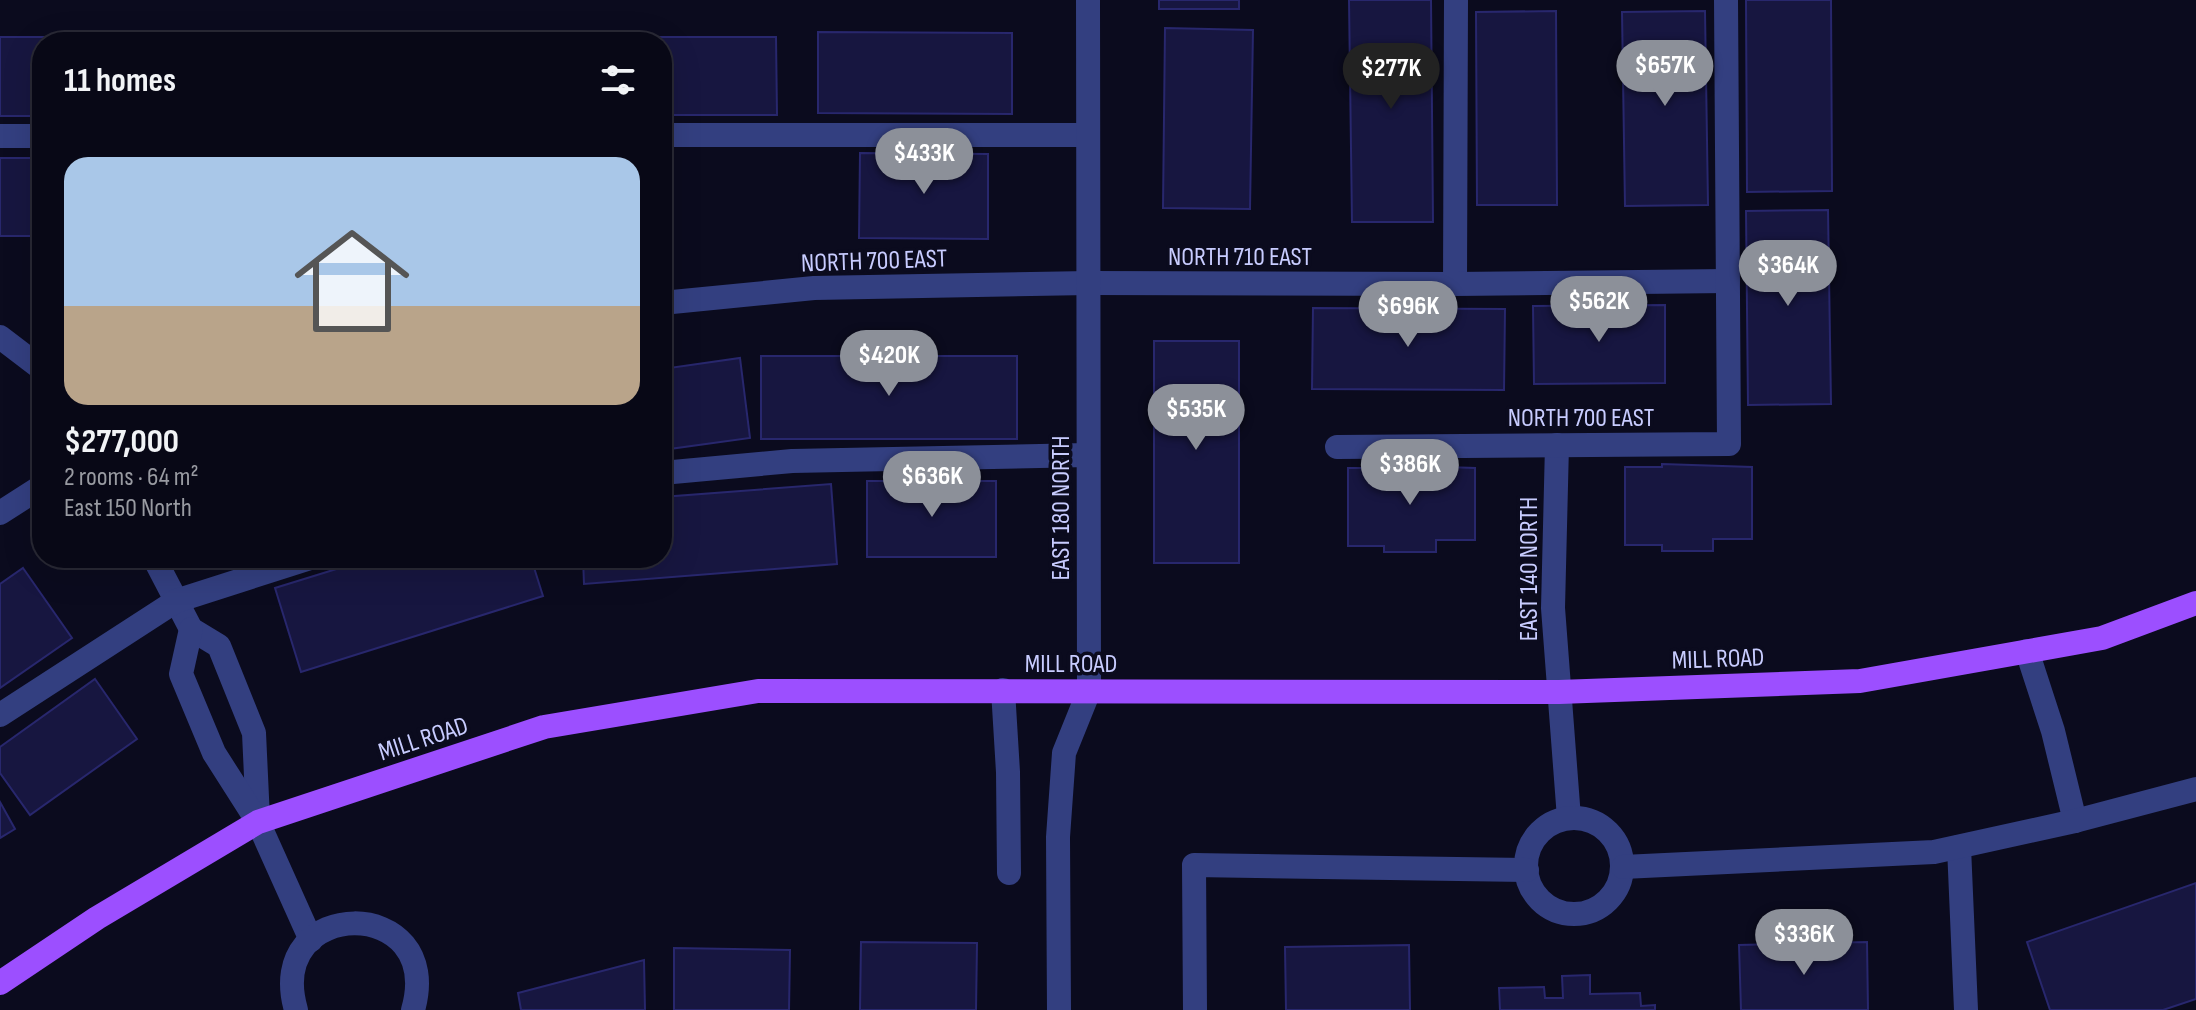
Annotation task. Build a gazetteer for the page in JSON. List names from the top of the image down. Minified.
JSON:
{"streets":{"main road":["MILL ROAD"],"street":["NORTH 710 EAST","NORTH 700 EAST","EAST 180 NORTH","EAST 140 NORTH"]},"crossings":[["NORTH 710 EAST","NORTH 700 EAST"],["NORTH 710 EAST","EAST 180 NORTH"],["NORTH 700 EAST","EAST 180 NORTH"],["NORTH 700 EAST","EAST 140 NORTH"],["EAST 180 NORTH","MILL ROAD"],["EAST 140 NORTH","MILL ROAD"]],"page":{"heading":"11 homes","price":["$657K","$277K","$433K","$364K","$562K","$696K","$420K","$535K","$386K","$636K","$336K"],"list":[{"name":"$277,000","note":"2 rooms · 64 m² · East 150 North"}]}}
